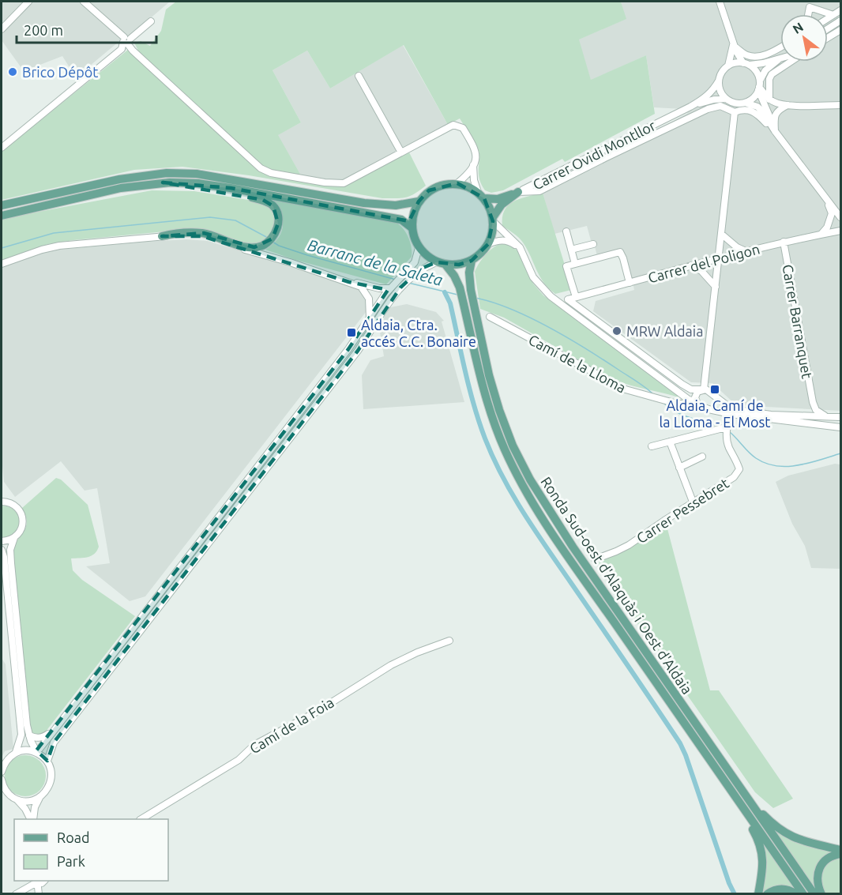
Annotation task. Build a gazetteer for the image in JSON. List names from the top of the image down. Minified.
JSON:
{"streets":{"main road":["Ronda Sud-oest d'Alaquàs i Oest d'Aldaia"],"street":["Carrer Ovidi Montllor","Carrer del Poligon","Carrer Barranquet","Camí de la Lloma","Carrer Pessebret","Camí de la Foia"]},"crossings":[["Carrer del Poligon","Carrer Barranquet"],["Carrer del Poligon","Camí de la Lloma"],["Camí de la Lloma","Ronda Sud-oest d'Alaquàs i Oest d'Aldaia"]],"water":["Barranc de la Saleta"],"places":{"other":["Brico Dépôt","MRW Aldaia"],"transit":["Aldaia, Ctra. accés C.C. Bonaire","Aldaia, Camí de la Lloma - El Most"]},"legend":["Road","Park"],"scale_bar":"200 m","north":"top left"}
